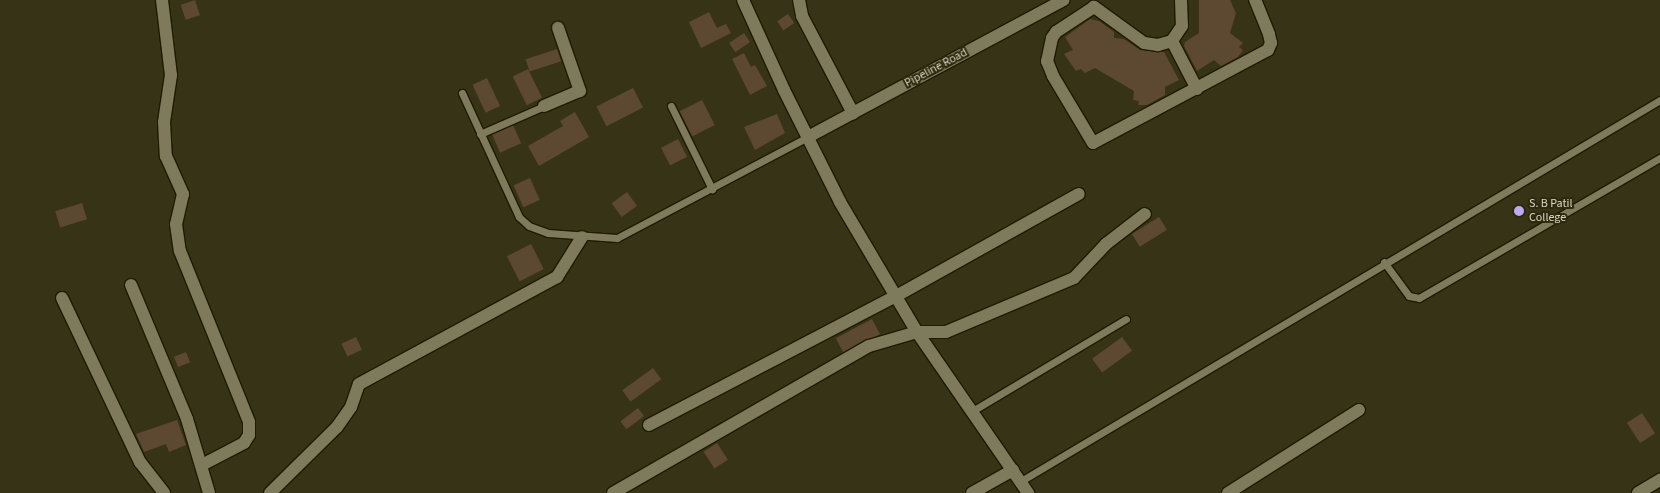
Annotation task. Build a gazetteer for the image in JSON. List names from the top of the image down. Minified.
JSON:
{"streets":{"street":["Pipeline Road"]},"places":["S. B Patil College"]}
